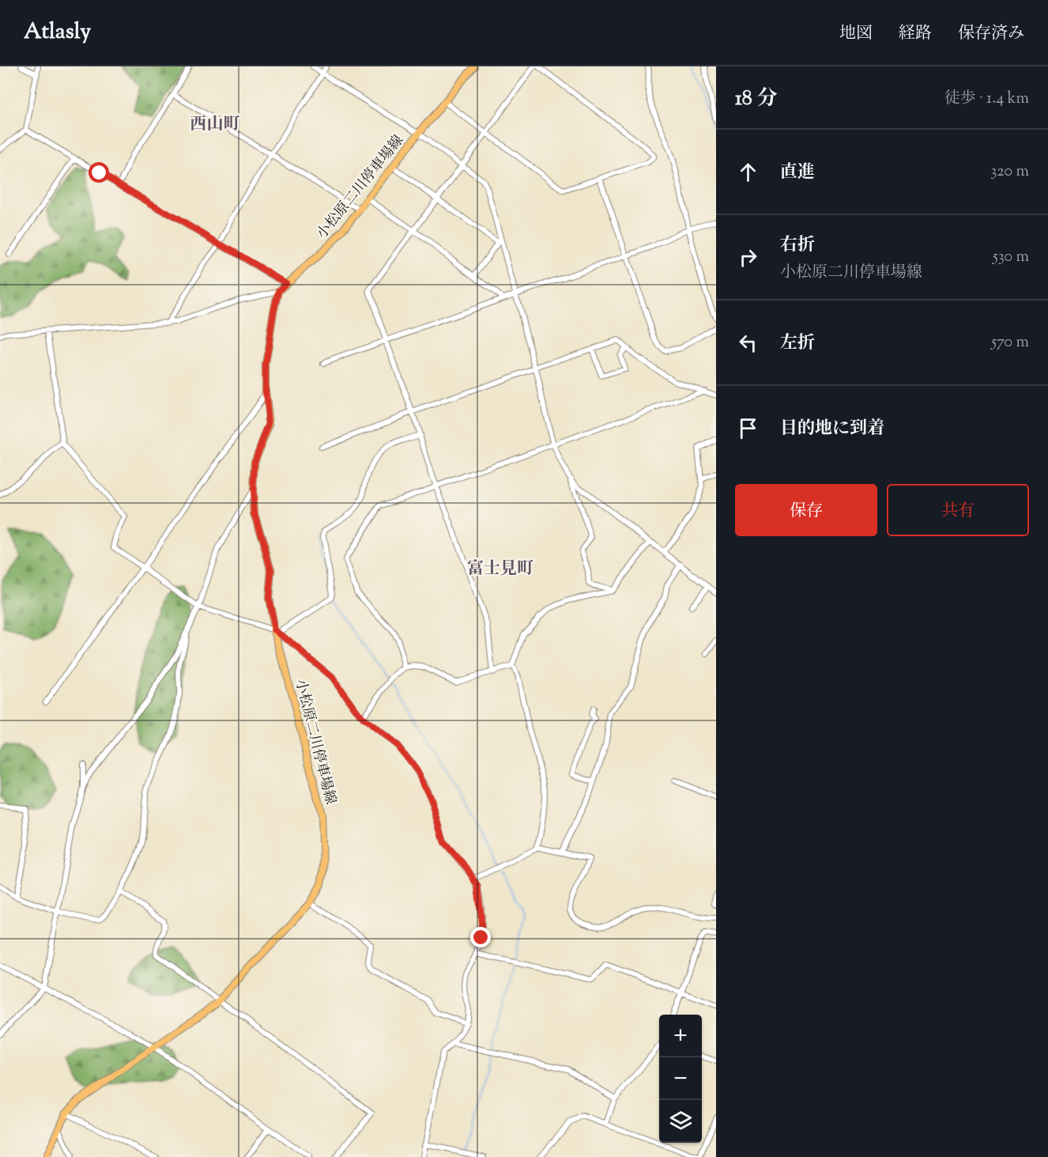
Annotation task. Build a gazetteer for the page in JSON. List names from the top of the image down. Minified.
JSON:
{"streets":{"main road":["小松原二川停車場線"]},"districts":["西山町","富士見町"],"page":{"header":"Atlasly","nav":["地図","経路","保存済み"],"heading":["18 分","徒歩 · 1.4 km"],"list":[["直進","320 m"],["右折","小松原二川停車場線","530 m"],["左折","570 m"],"目的地に到着"],"buttons":["保存","共有"],"map_buttons":["+","−"]}}
